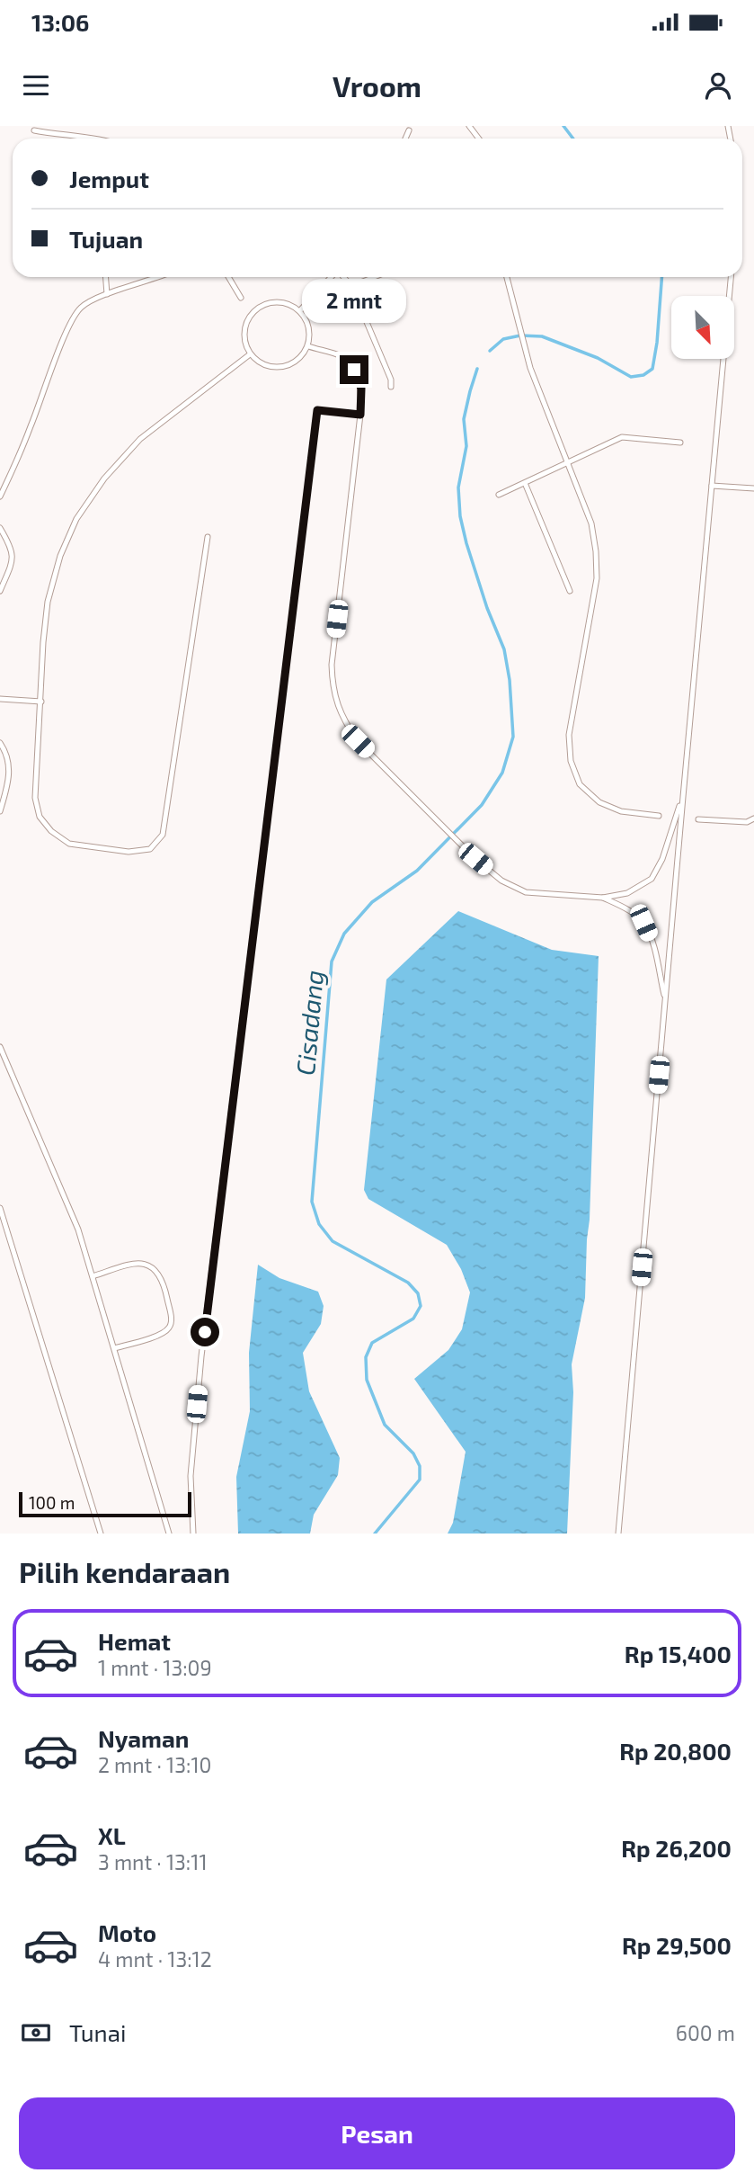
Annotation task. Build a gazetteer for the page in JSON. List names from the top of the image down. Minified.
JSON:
{"water":["Cisadang"],"scale_bar":"100 m","north":"bottom right","page":{"status":"13:06","header":"Vroom","banner":["Jemput","Tujuan"],"bubble":"2 mnt","scale":"100 m","heading":"Pilih kendaraan","list":[{"name":"Hemat","note":"1 mnt · 13:09","value":"Rp 15,400"},{"name":"Nyaman","note":"2 mnt · 13:10","value":"Rp 20,800"},{"name":"XL","note":"3 mnt · 13:11","value":"Rp 26,200"},{"name":"Moto","note":"4 mnt · 13:12","value":"Rp 29,500"}],"pay":["Tunai","600 m"],"buttons":"Pesan"}}
